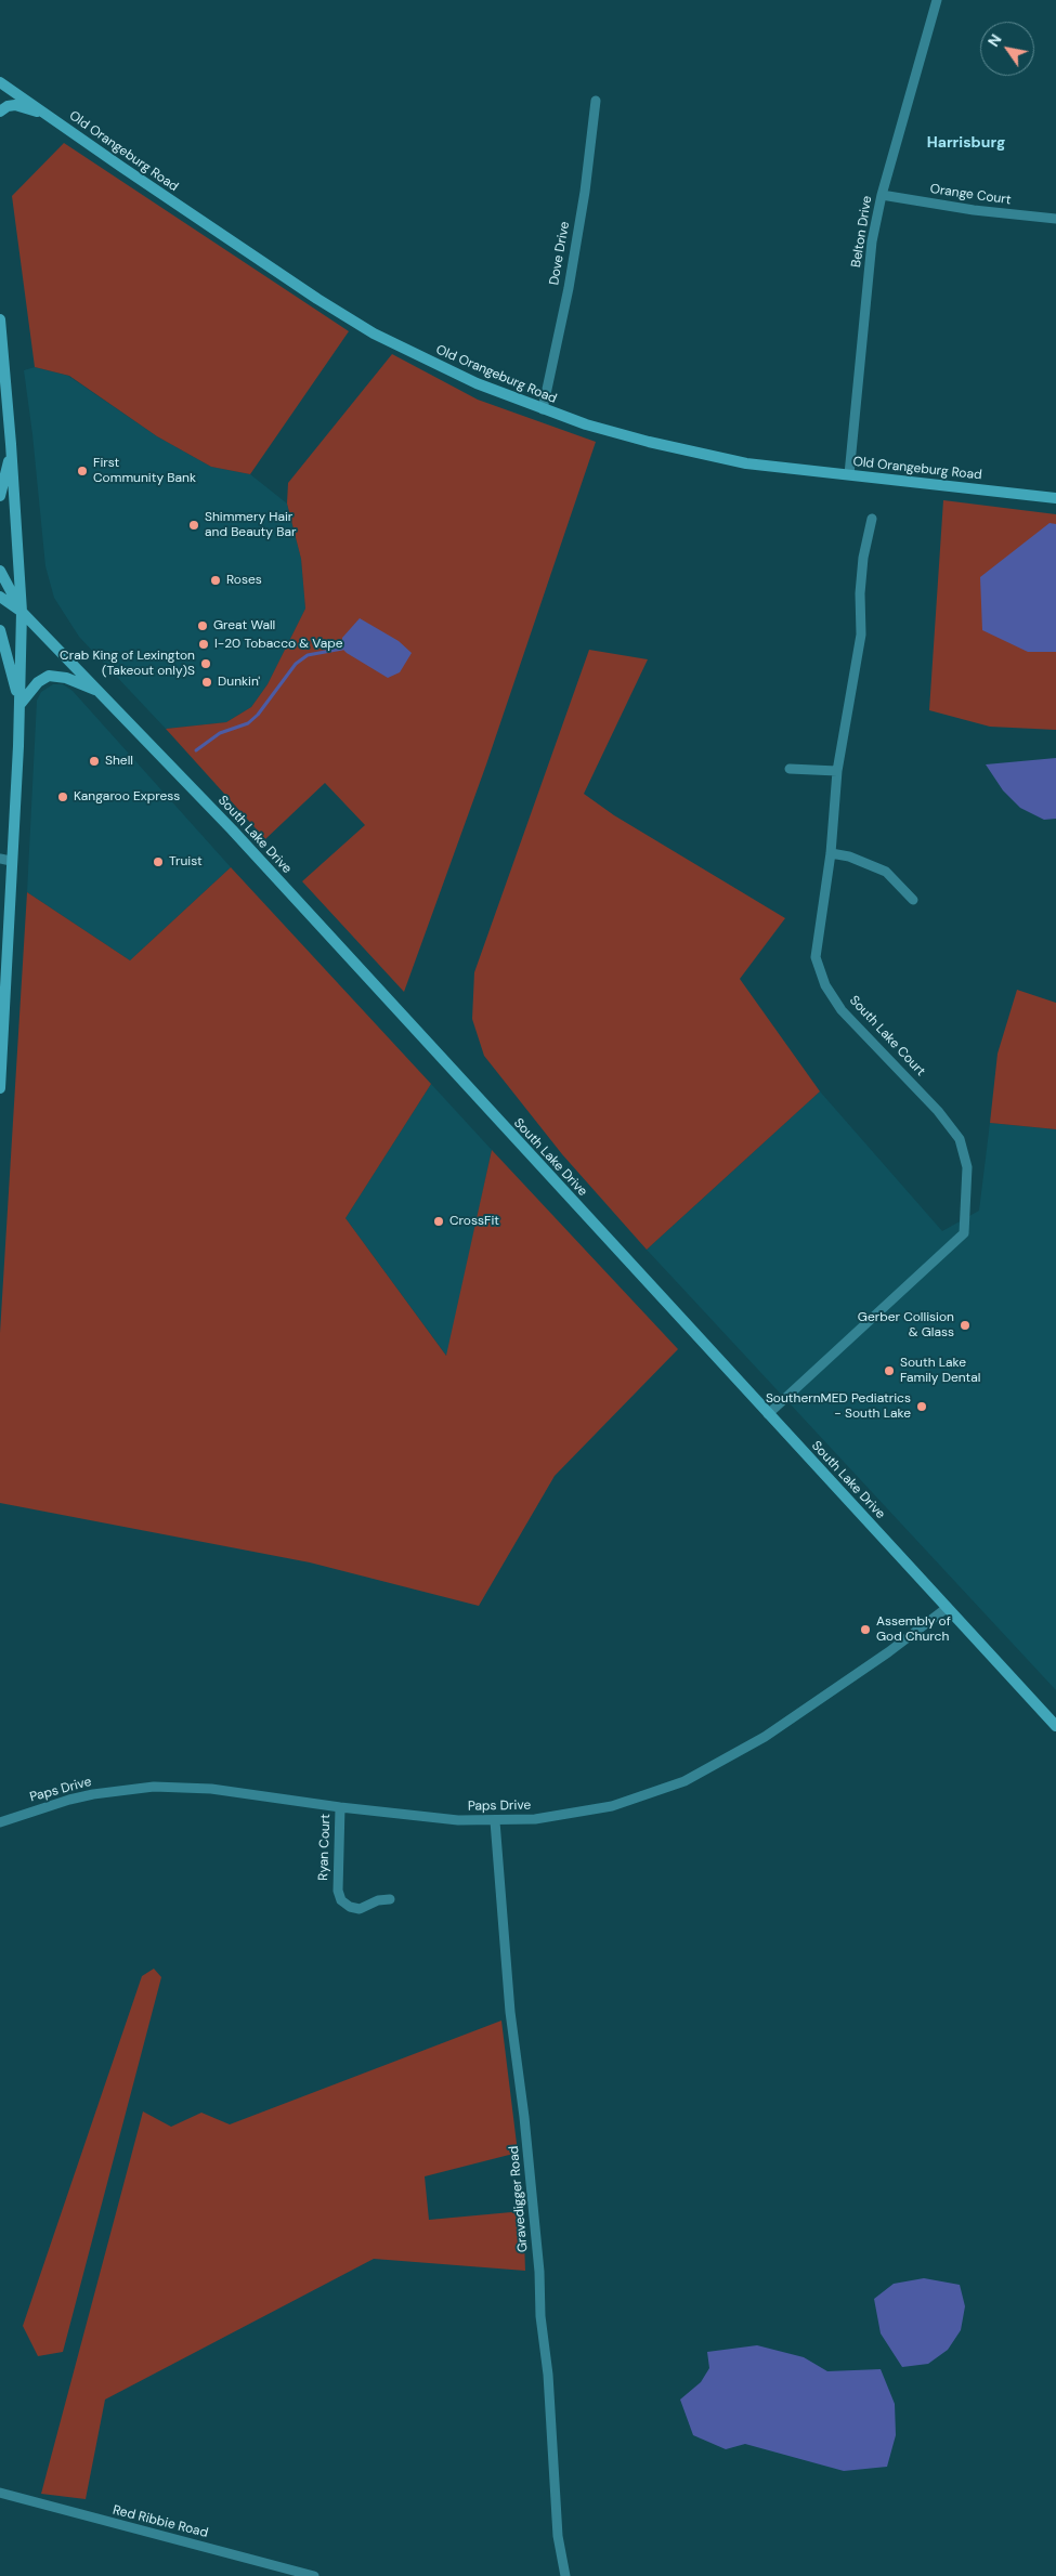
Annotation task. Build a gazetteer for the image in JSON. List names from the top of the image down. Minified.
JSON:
{"streets":{"street":["Old Orangeburg Road","Orange Court","Belton Drive","Dove Drive","South Lake Drive","South Lake Court","Paps Drive","Ryan Court","Gravedigger Road","Red Ribbie Road"]},"crossings":[["Old Orangeburg Road","Belton Drive"],["Old Orangeburg Road","Dove Drive"],["Orange Court","Belton Drive"],["South Lake Drive","South Lake Court"],["South Lake Drive","Paps Drive"],["Paps Drive","Ryan Court"],["Paps Drive","Gravedigger Road"]],"districts":["Harrisburg"],"places":["First Community Bank","Shimmery Hair and Beauty Bar","Roses","Great Wall","I-20 Tobacco & Vape","Crab King of Lexington (Takeout only)S","Dunkin'","Shell","Kangaroo Express","Truist","CrossFit","Gerber Collision & Glass","South Lake Family Dental","SouthernMED Pediatrics - South Lake","Assembly of God Church"],"north":"top left"}
